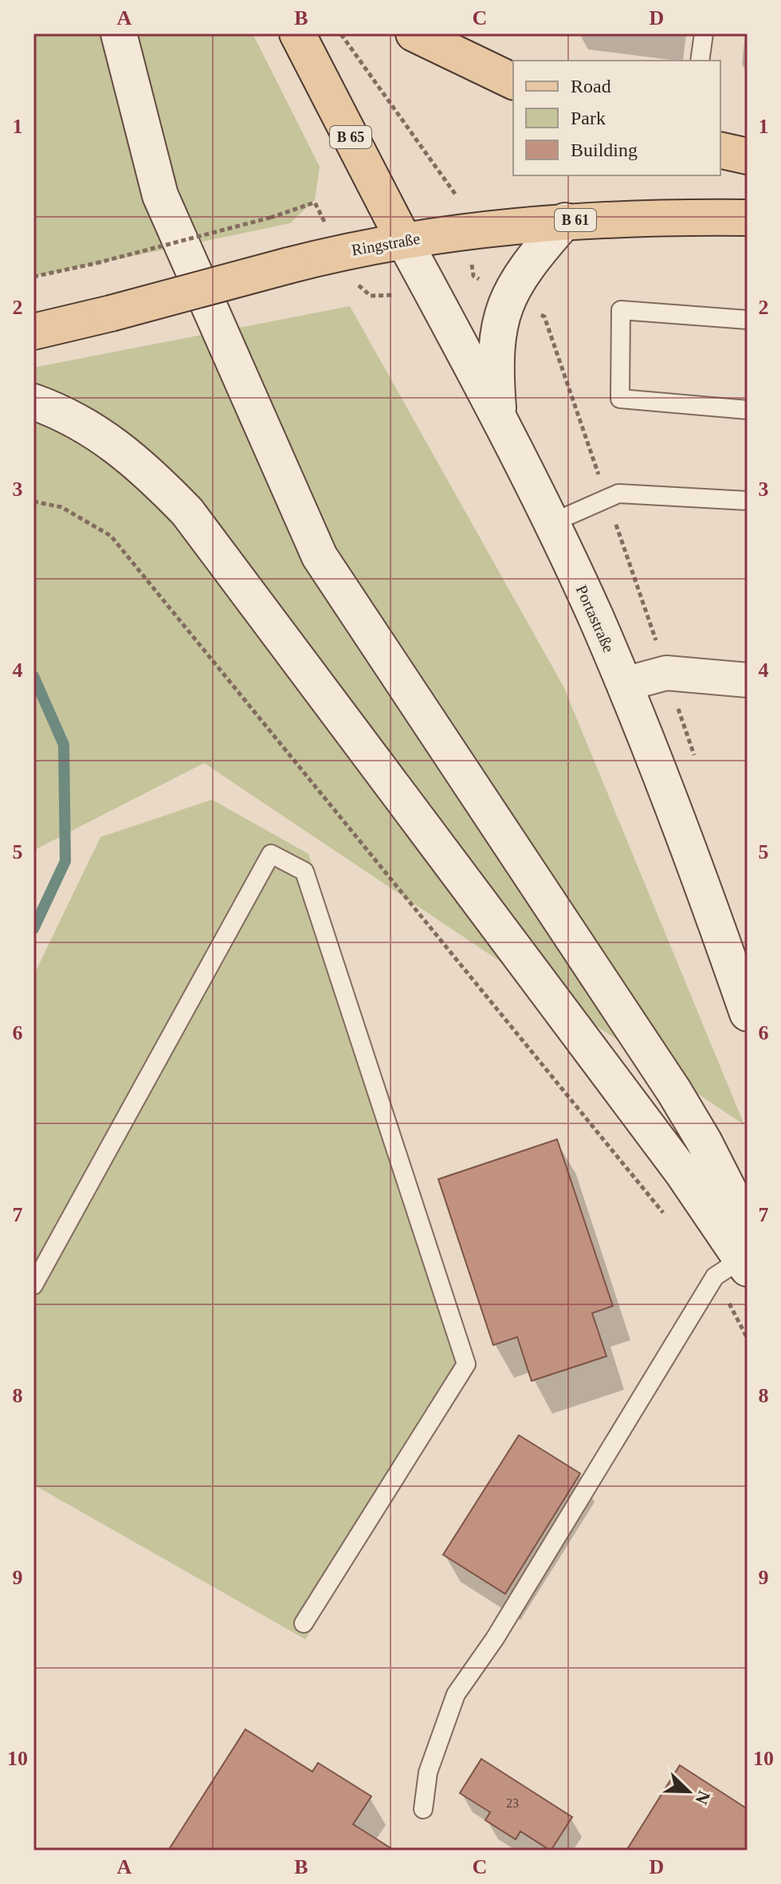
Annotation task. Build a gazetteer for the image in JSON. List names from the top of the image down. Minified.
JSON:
{"streets":{"main road":["B 65","B 61","Ringstraße","Portastraße"]},"crossings":[["B 65","Ringstraße"],["B 65","Portastraße"],["Ringstraße","Portastraße"]],"house_numbers":["23"],"legend":["Road","Park","Building"],"north":"bottom right","grid":{"columns":["A","B","C","D"],"rows":["1","2","3","4","5","6","7","8","9","10"]}}
